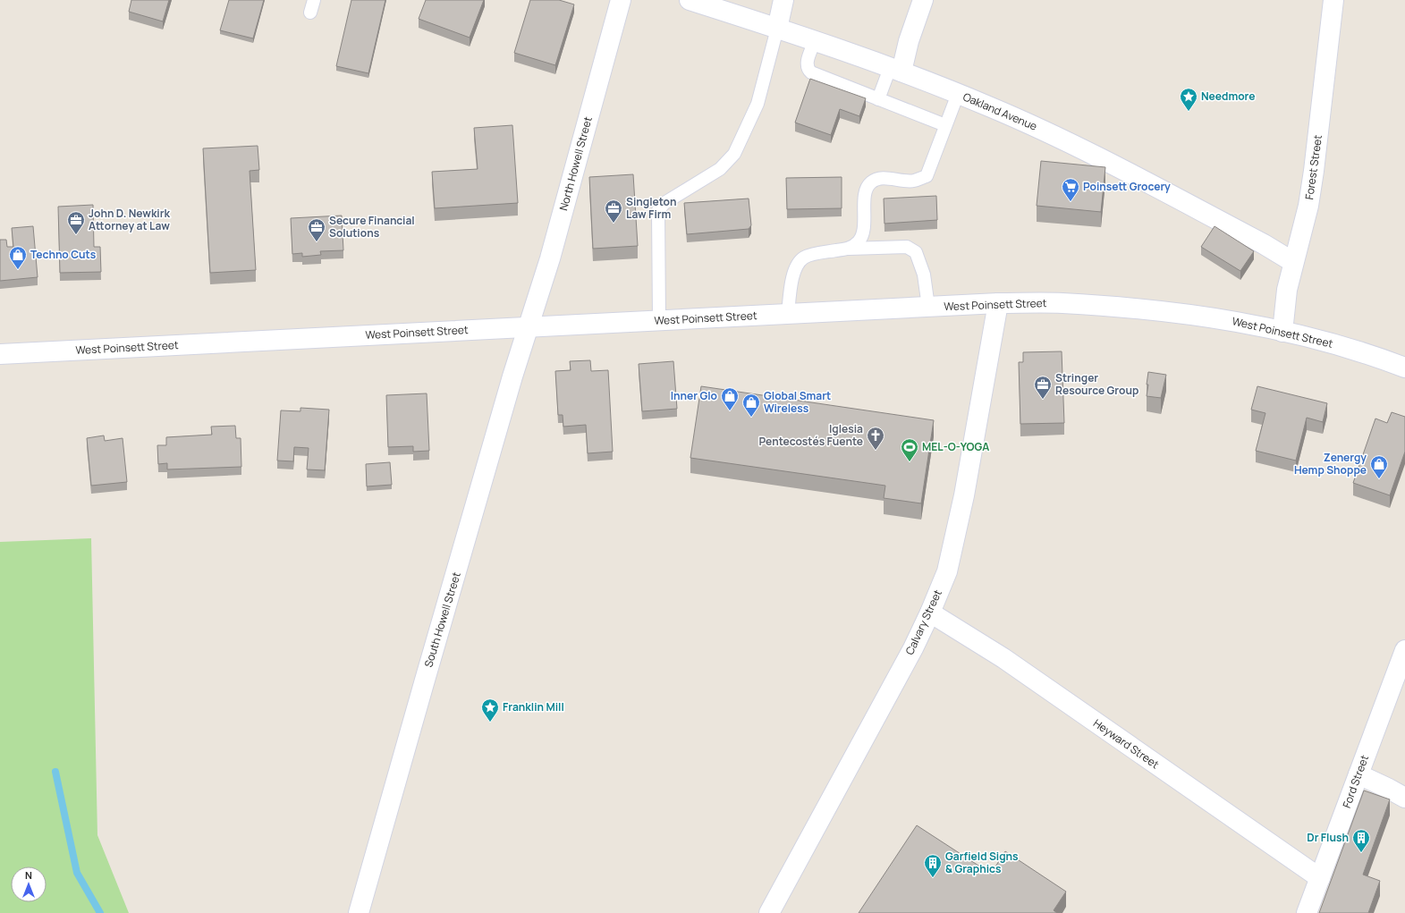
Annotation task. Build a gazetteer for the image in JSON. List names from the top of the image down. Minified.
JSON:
{"streets":{"street":["Oakland Avenue","North Howell Street","Forest Street","West Poinsett Street","South Howell Street","Calvary Street","Heyward Street","Ford Street"]},"crossings":[["Oakland Avenue","Forest Street"],["North Howell Street","West Poinsett Street"],["North Howell Street","South Howell Street"],["Forest Street","West Poinsett Street"],["West Poinsett Street","South Howell Street"],["West Poinsett Street","Calvary Street"],["Calvary Street","Heyward Street"],["Heyward Street","Ford Street"]],"places":{"place":["Needmore","Franklin Mill"],"supermarket":["Poinsett Grocery"],"office":["Singleton Law Firm","John D. Newkirk Attorney at Law","Secure Financial Solutions","Stringer Resource Group"],"shop":["Techno Cuts","Inner Glo","Global Smart Wireless","Zenergy Hemp Shoppe"],"church":["Iglesia Pentecostés Fuente"],"sports":["MEL-O-YOGA"],"building":["Dr Flush","Garfield Signs & Graphics"]},"north":"top"}
